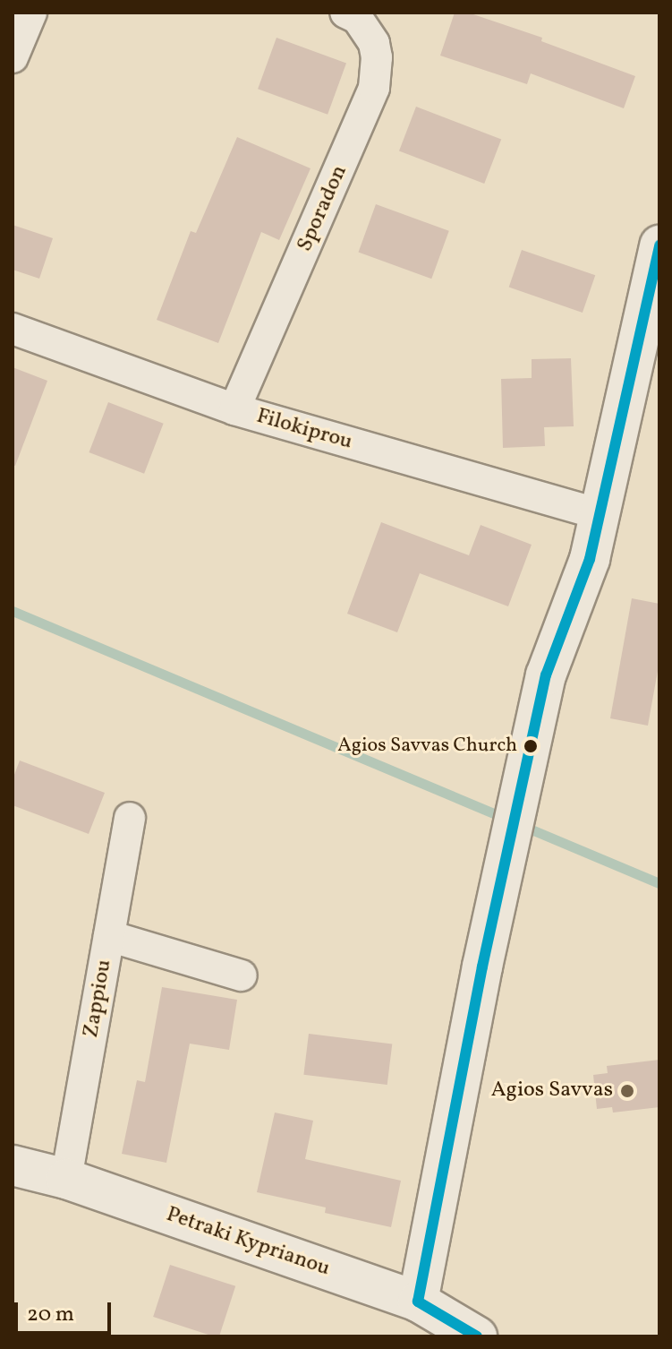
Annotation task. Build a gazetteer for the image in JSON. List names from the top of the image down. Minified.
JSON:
{"streets":{"street":["Sporadon","Filokiprou","Zappiou","Petraki Kyprianou"]},"crossings":[["Sporadon","Filokiprou"],["Zappiou","Petraki Kyprianou"]],"places":["Agios Savvas Church","Agios Savvas"],"scale_bar":"20 m"}
